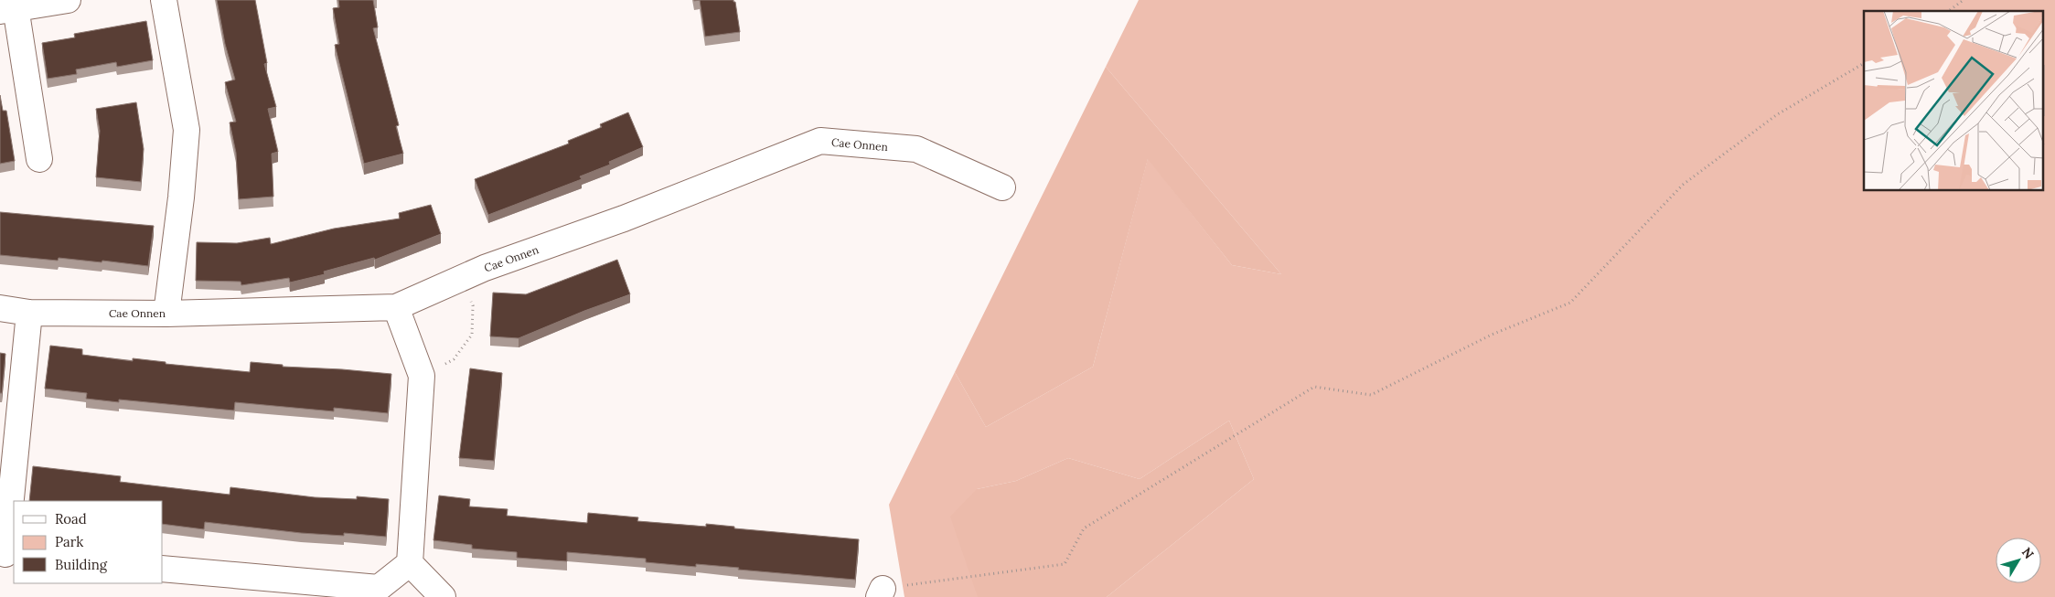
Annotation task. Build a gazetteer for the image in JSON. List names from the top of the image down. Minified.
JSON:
{"streets":{"street":["Cae Onnen"]},"legend":["Road","Park","Building"],"north":"top right"}
